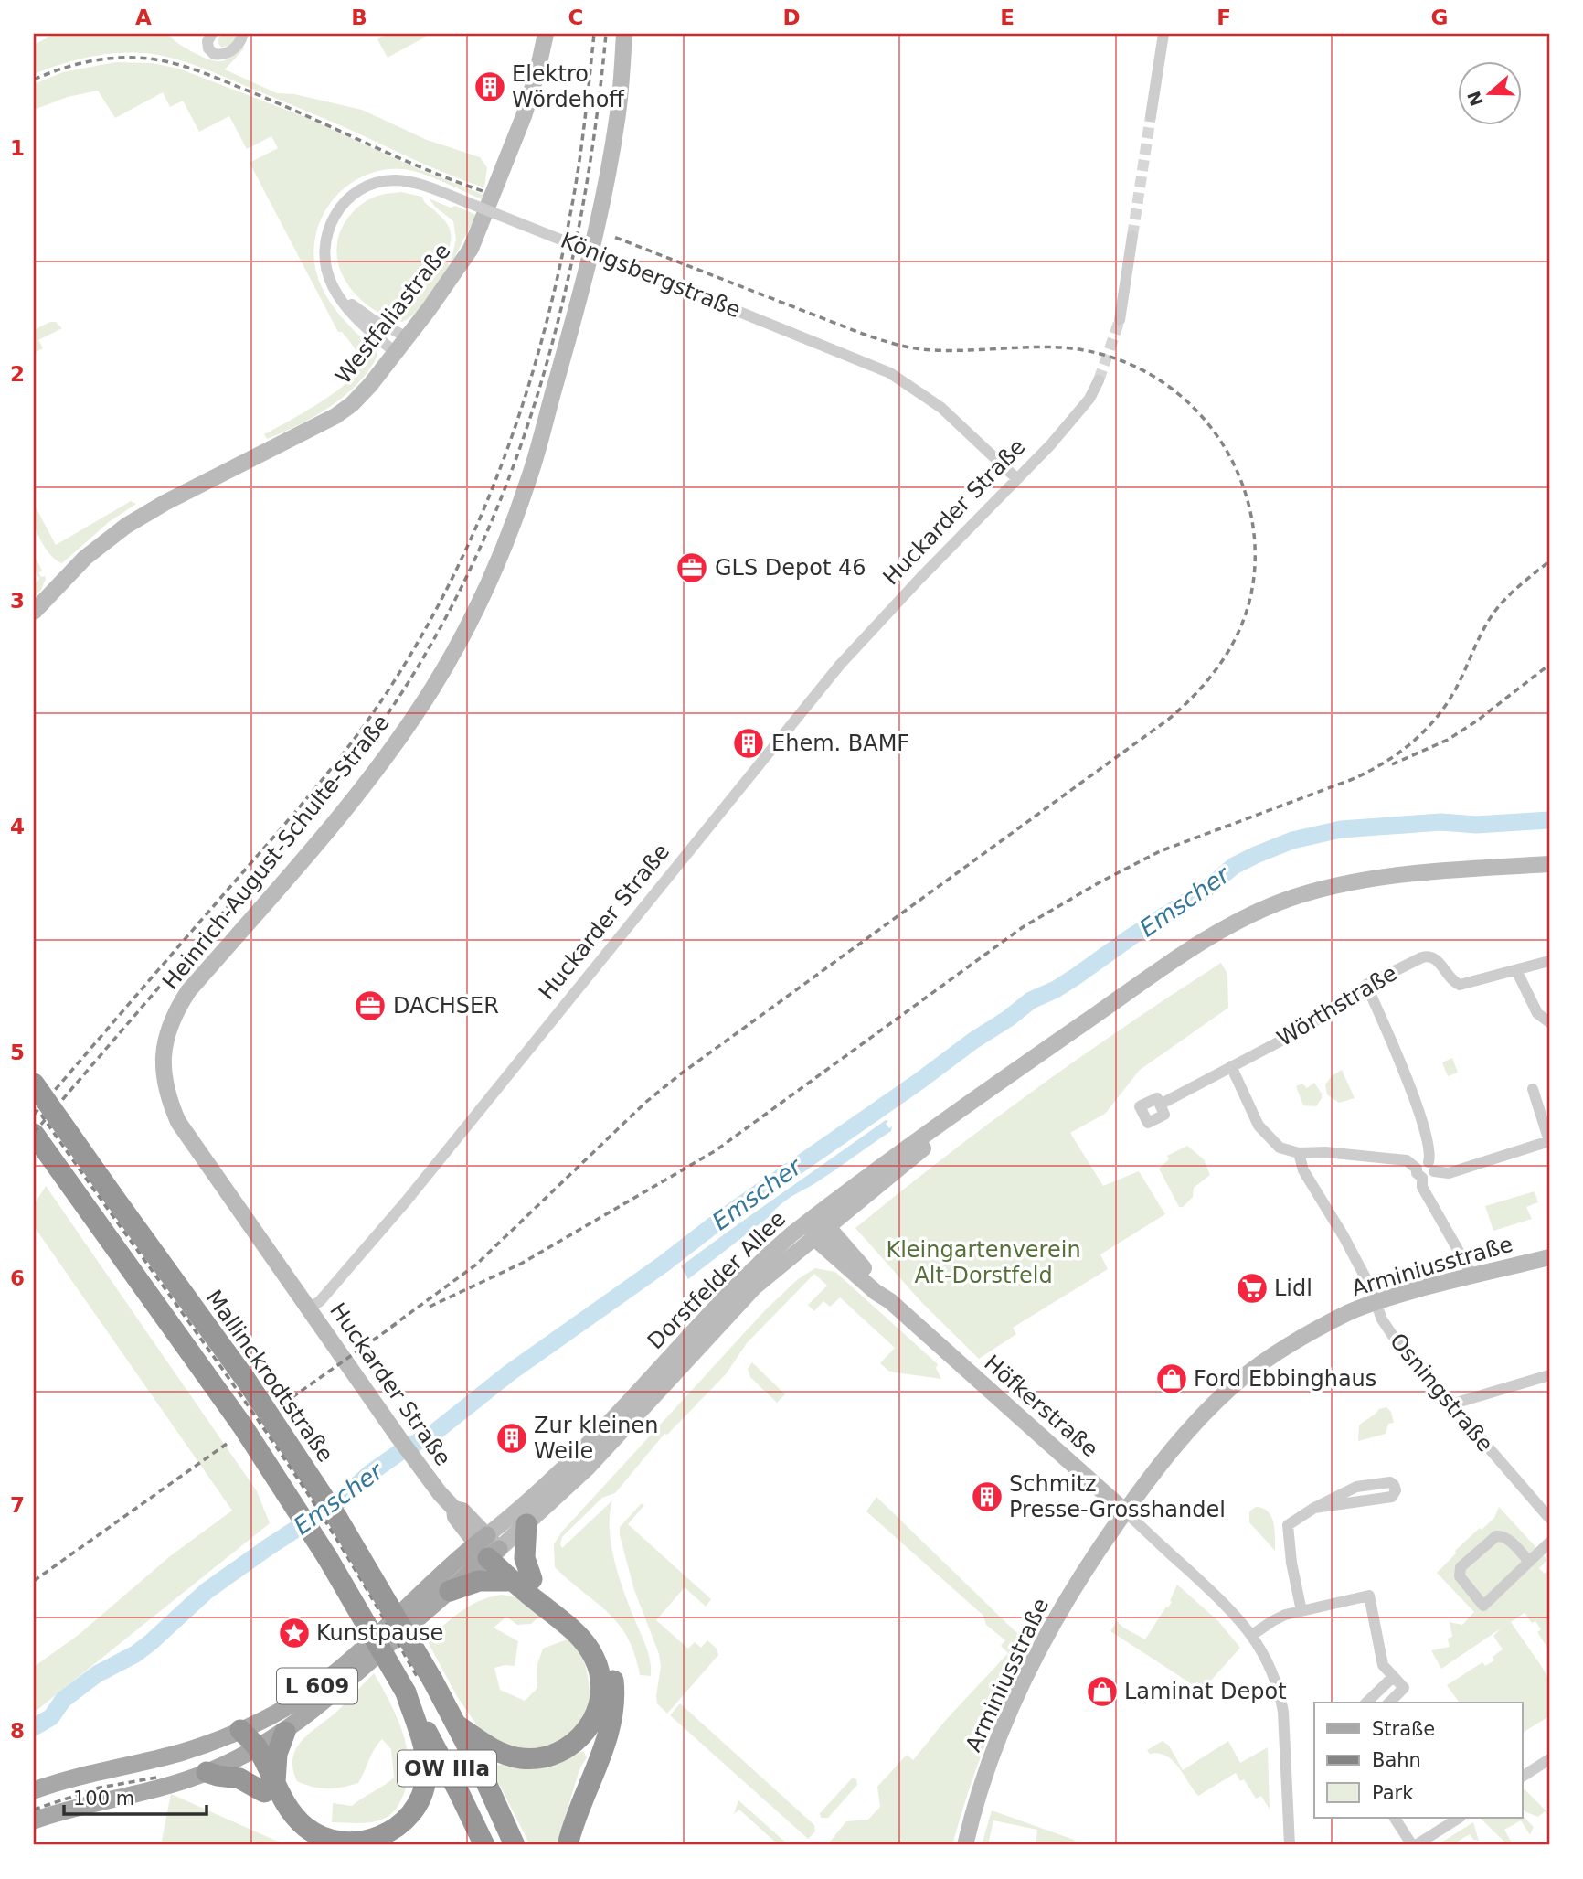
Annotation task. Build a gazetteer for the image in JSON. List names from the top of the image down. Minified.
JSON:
{"streets":{"highway":["Mallinckrodtstraße","OW IIIa"],"main road":["Westfaliastraße","Huckarder Straße","Heinrich-August-Schulte-Straße","Arminiusstraße","Dorstfelder Allee","Höfkerstraße","L 609"],"street":["Königsbergstraße","Wörthstraße","Osningstraße"]},"crossings":[["Königsbergstraße","Westfaliastraße"],["Königsbergstraße","Huckarder Straße"],["Huckarder Straße","Heinrich-August-Schulte-Straße"],["Huckarder Straße","Dorstfelder Allee"],["Huckarder Straße","L 609"],["Arminiusstraße","Osningstraße"],["Arminiusstraße","Höfkerstraße"],["Dorstfelder Allee","Höfkerstraße"],["Dorstfelder Allee","L 609"]],"water":["Emscher"],"parks":["Kleingartenverein Alt-Dorstfeld"],"places":{"building":["Elektro Wördehoff","Ehem. BAMF","Zur kleinen Weile","Schmitz Presse-Grosshandel"],"office":["GLS Depot 46","DACHSER"],"supermarket":["Lidl"],"shop":["Ford Ebbinghaus","Laminat Depot"],"place":["Kunstpause"]},"legend":["Straße","Bahn","Park"],"scale_bar":"100 m","north":"left","grid":{"columns":["A","B","C","D","E","F","G"],"rows":["1","2","3","4","5","6","7","8"]}}
